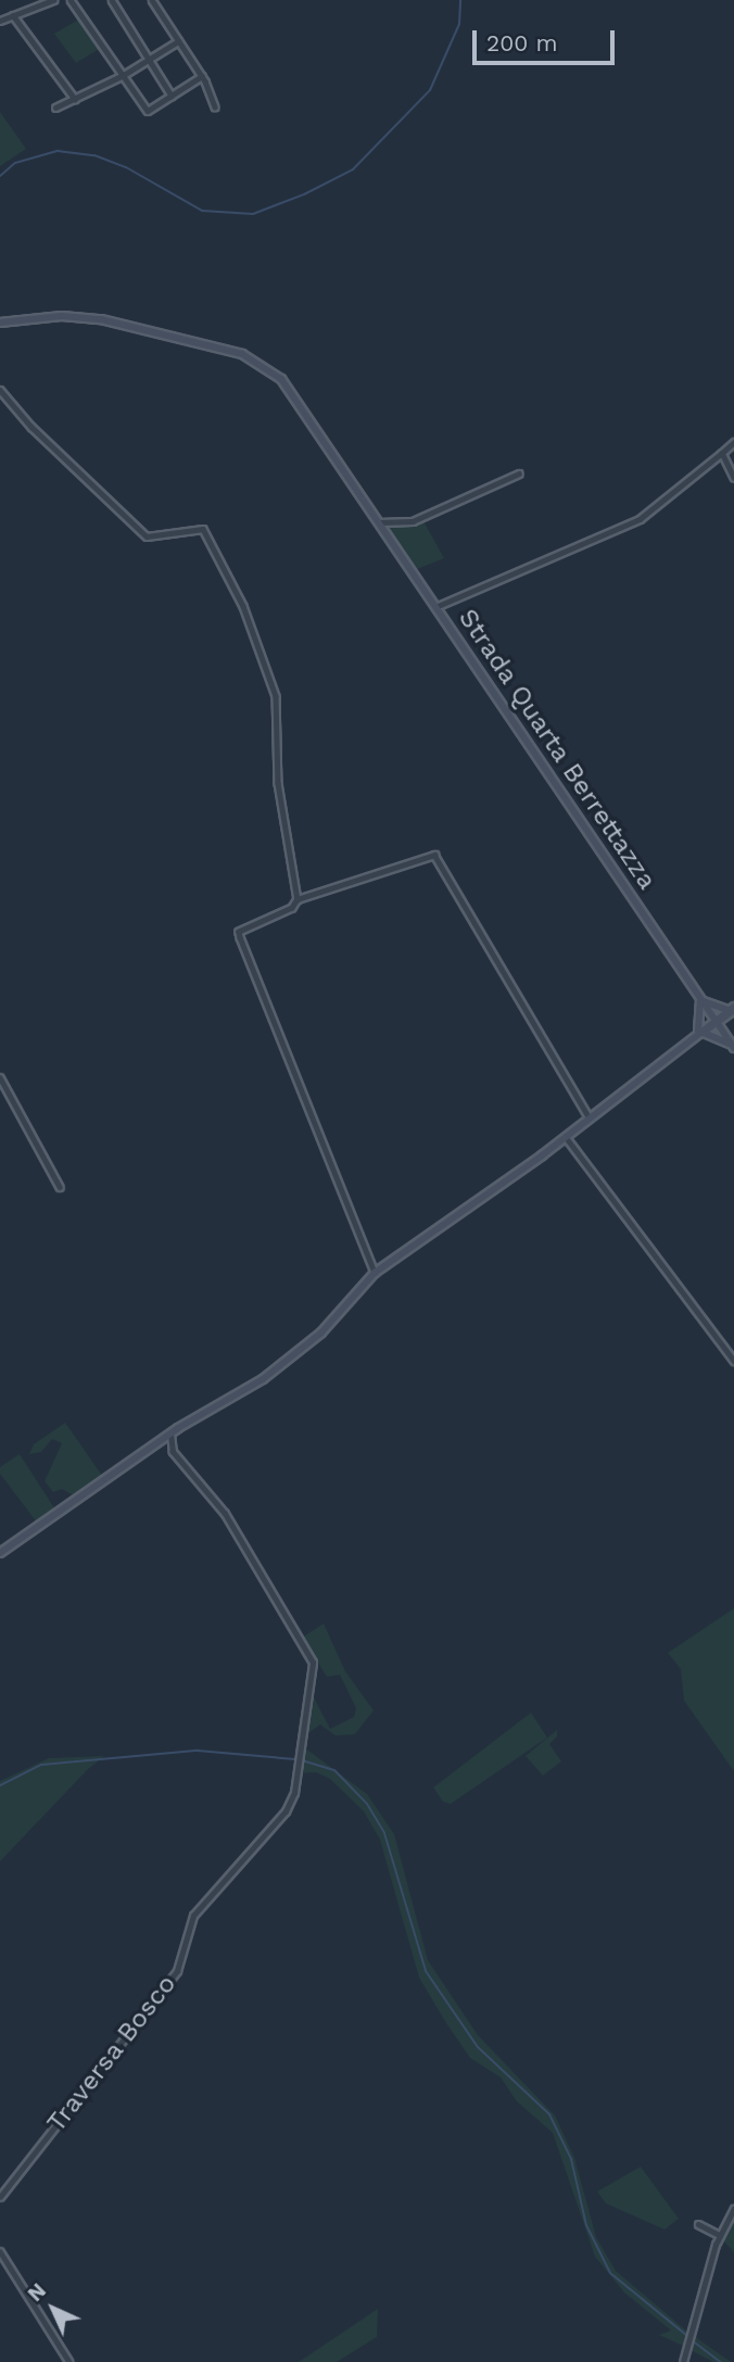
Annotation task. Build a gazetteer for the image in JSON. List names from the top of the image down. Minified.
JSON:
{"streets":{"main road":["Strada Quarta Berrettazza"],"street":["Traversa Bosco"]},"scale_bar":"200 m","north":"top left"}
